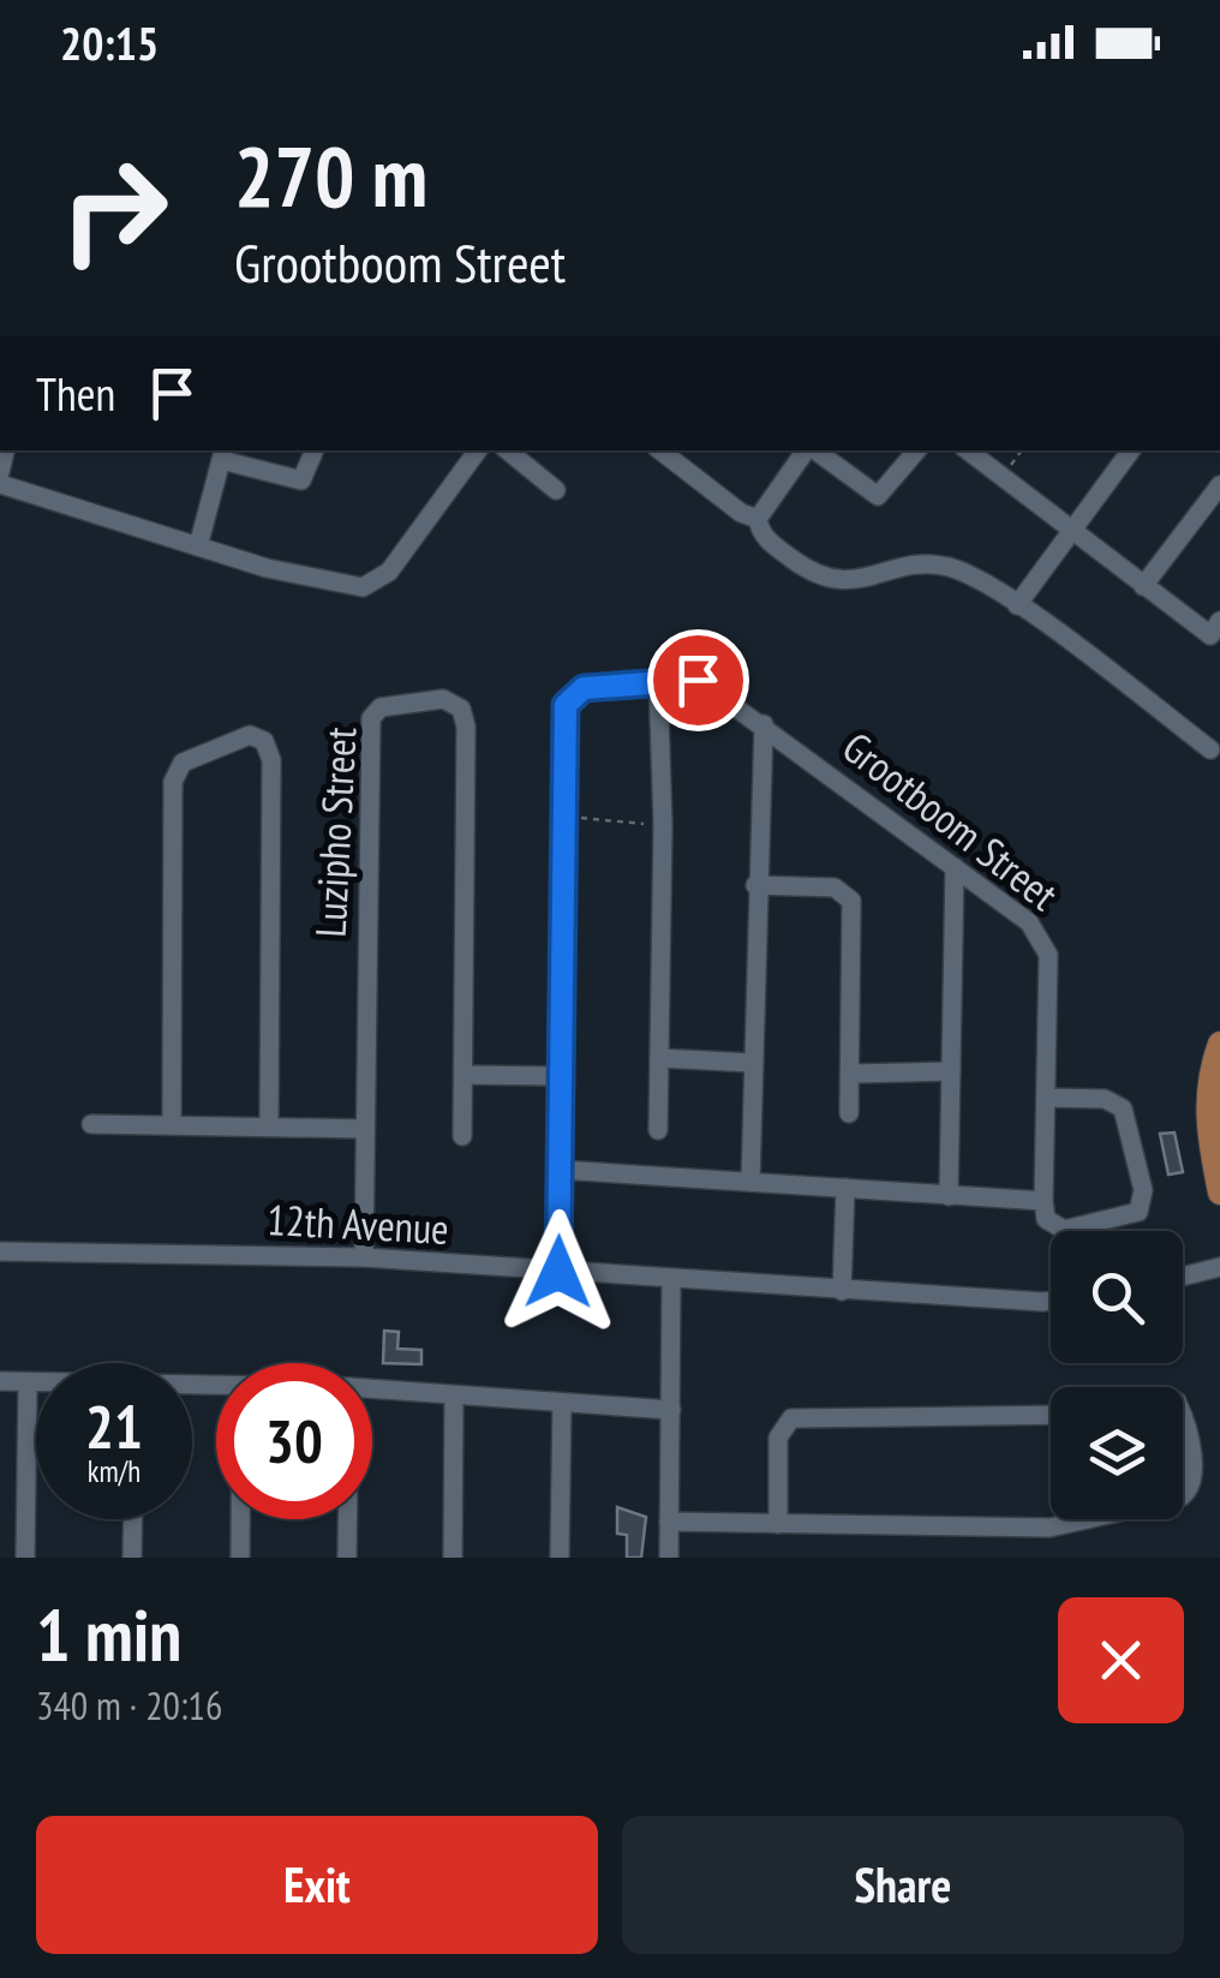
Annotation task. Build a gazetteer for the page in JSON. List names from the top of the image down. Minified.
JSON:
{"streets":{"street":["Grootboom Street","Luzipho Street","12th Avenue"]},"crossings":[["Grootboom Street","12th Avenue"],["Luzipho Street","12th Avenue"]],"page":{"status":"20:15","turn":["270 m","Grootboom Street"],"then":"Then","speed":"21 km/h","limit":"30","heading":["1 min","340 m · 20:16"],"buttons":["Exit","Share"]}}
